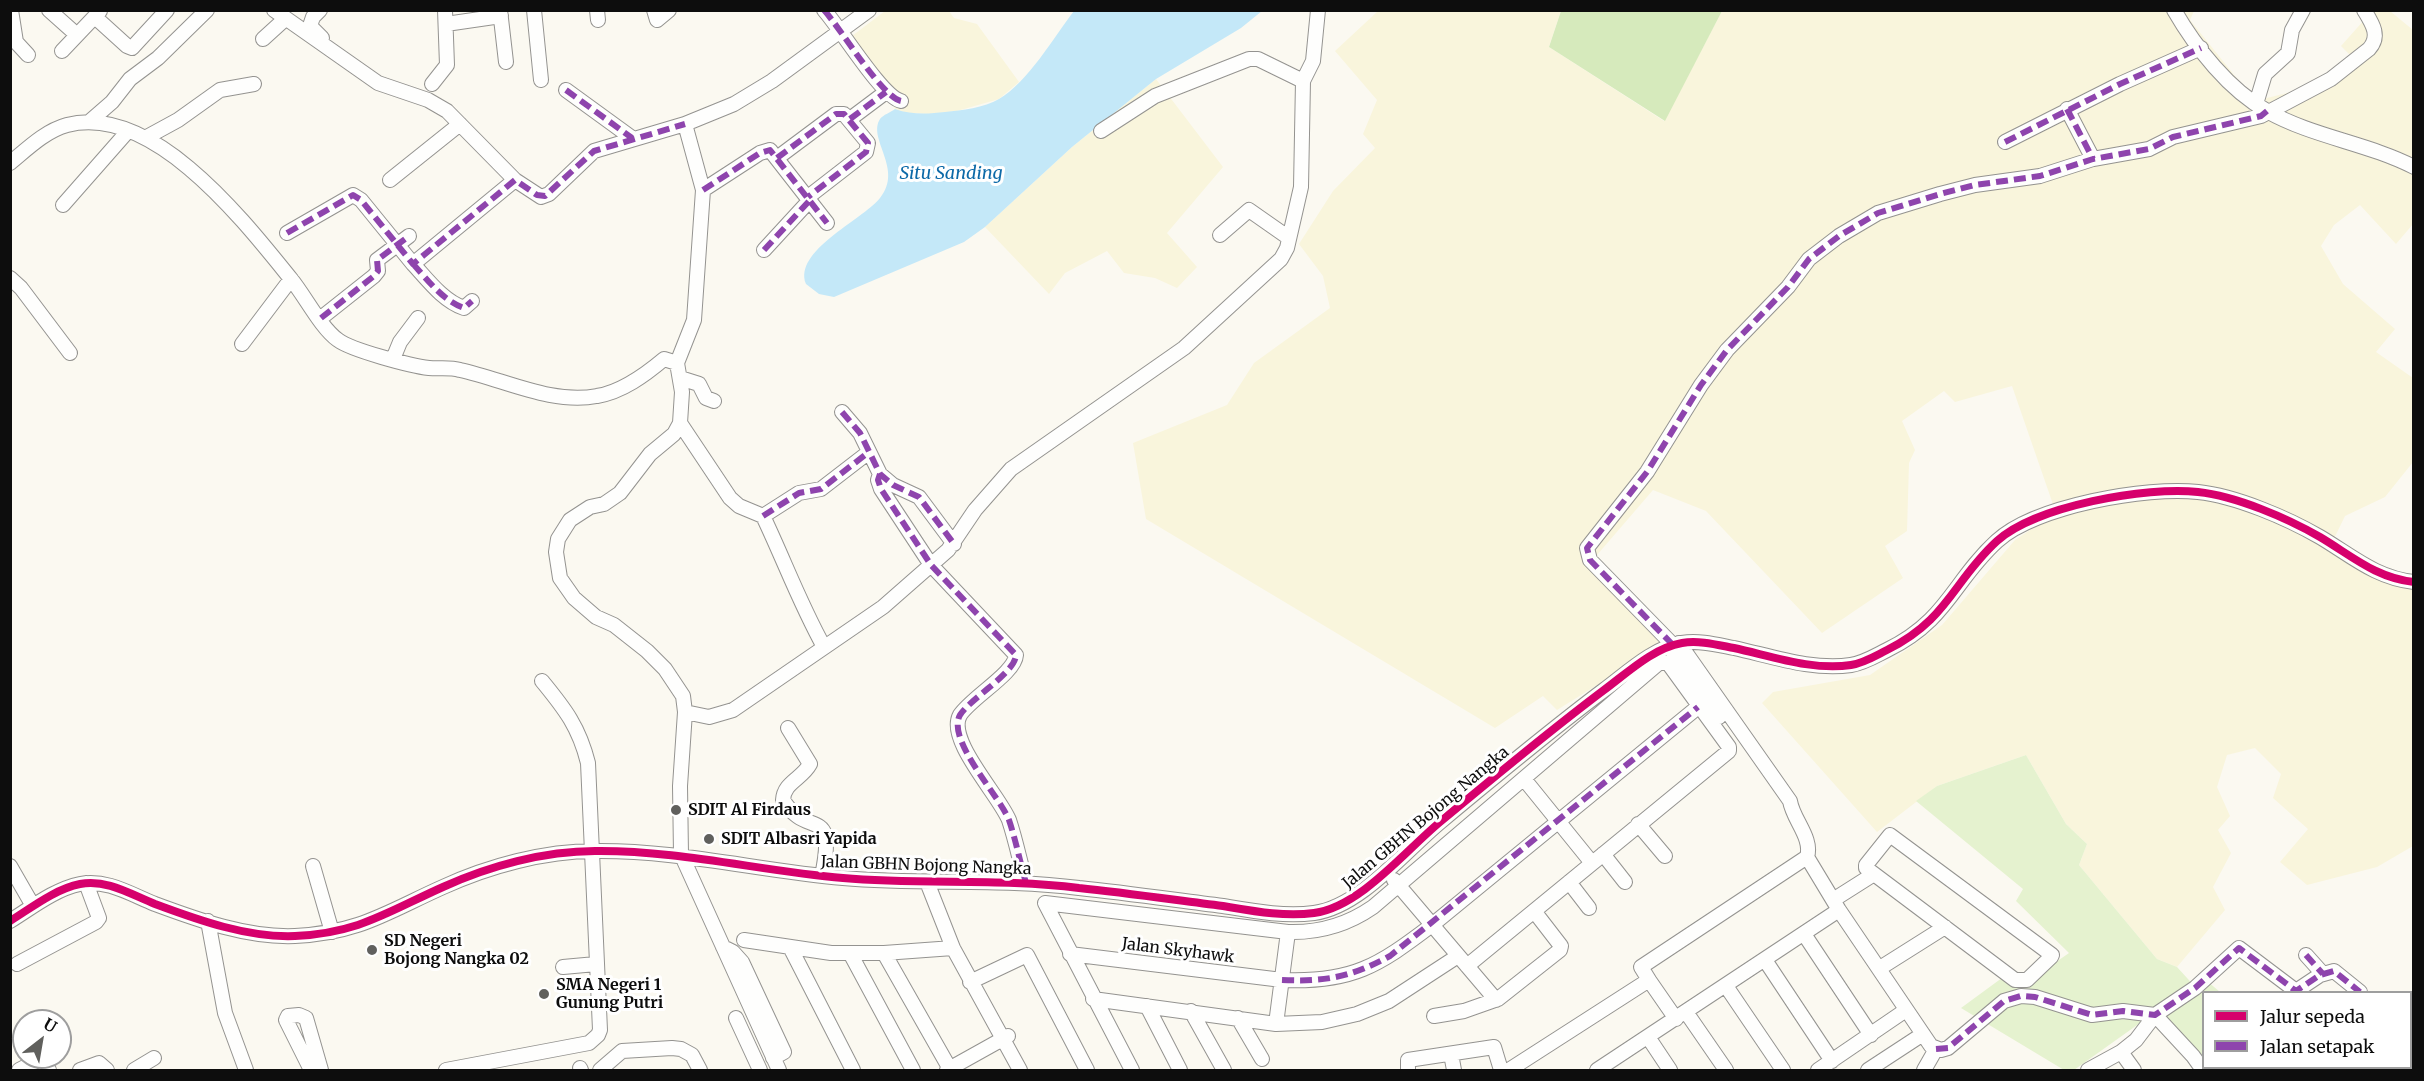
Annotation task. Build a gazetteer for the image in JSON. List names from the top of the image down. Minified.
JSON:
{"streets":{"street":["Jalan GBHN Bojong Nangka","Jalan Skyhawk"]},"water":["Situ Sanding"],"places":["SDIT Al Firdaus","SDIT Albasri Yapida","SD Negeri Bojong Nangka 02","SMA Negeri 1 Gunung Putri"],"legend":["Jalur sepeda","Jalan setapak"],"north":"top right"}
